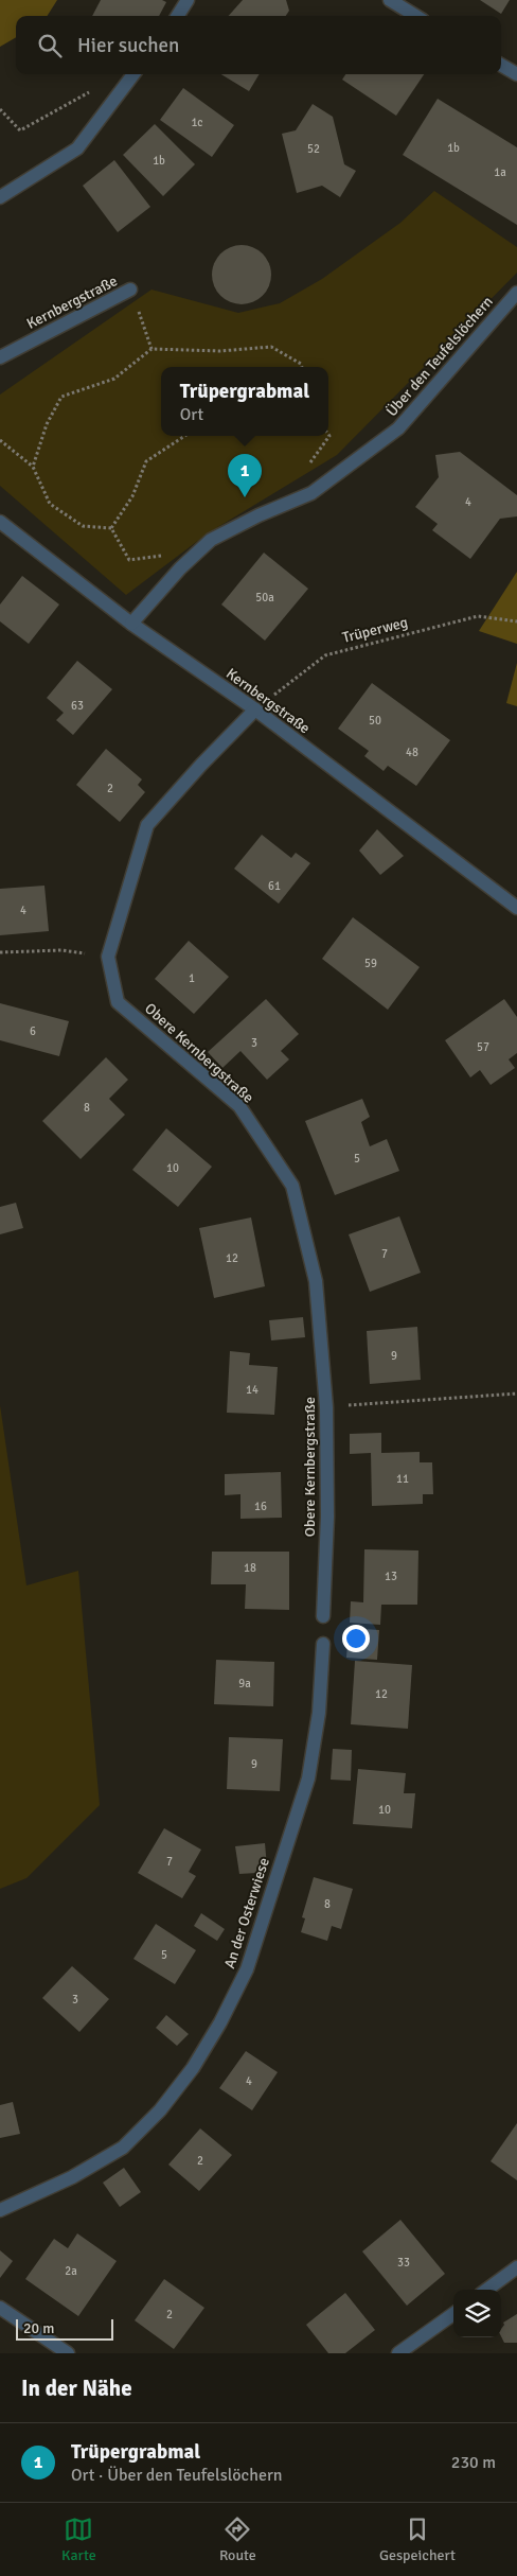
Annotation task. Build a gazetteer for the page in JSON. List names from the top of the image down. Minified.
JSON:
{"streets":{"street":["Kernbergstraße","Über den Teufelslöchern","Obere Kernbergstraße","An der Osterwiese"],"path":["Trüperweg"]},"crossings":[["Kernbergstraße","Über den Teufelslöchern"],["Kernbergstraße","Trüperweg"],["Kernbergstraße","Obere Kernbergstraße"],["Trüperweg","Obere Kernbergstraße"]],"house_numbers":["1c","1b","52","1b","1a","4","50a","63","50","48","2","61","4","59","1","6","3","57","8","5","10","7","12","9","14","11","16","18","13","9a","12","9","10","7","8","5","3","4","2","33","2a","2"],"scale_bar":"20 m","page":{"search":"Hier suchen","popup":["Trüpergrabmal","Ort"],"pins":"1","scale":"20 m","heading":"In der Nähe","list":[{"mark":"1","name":"Trüpergrabmal","note":"Ort · Über den Teufelslöchern","value":"230 m"}],"nav":["Karte","Route","Gespeichert"]}}
